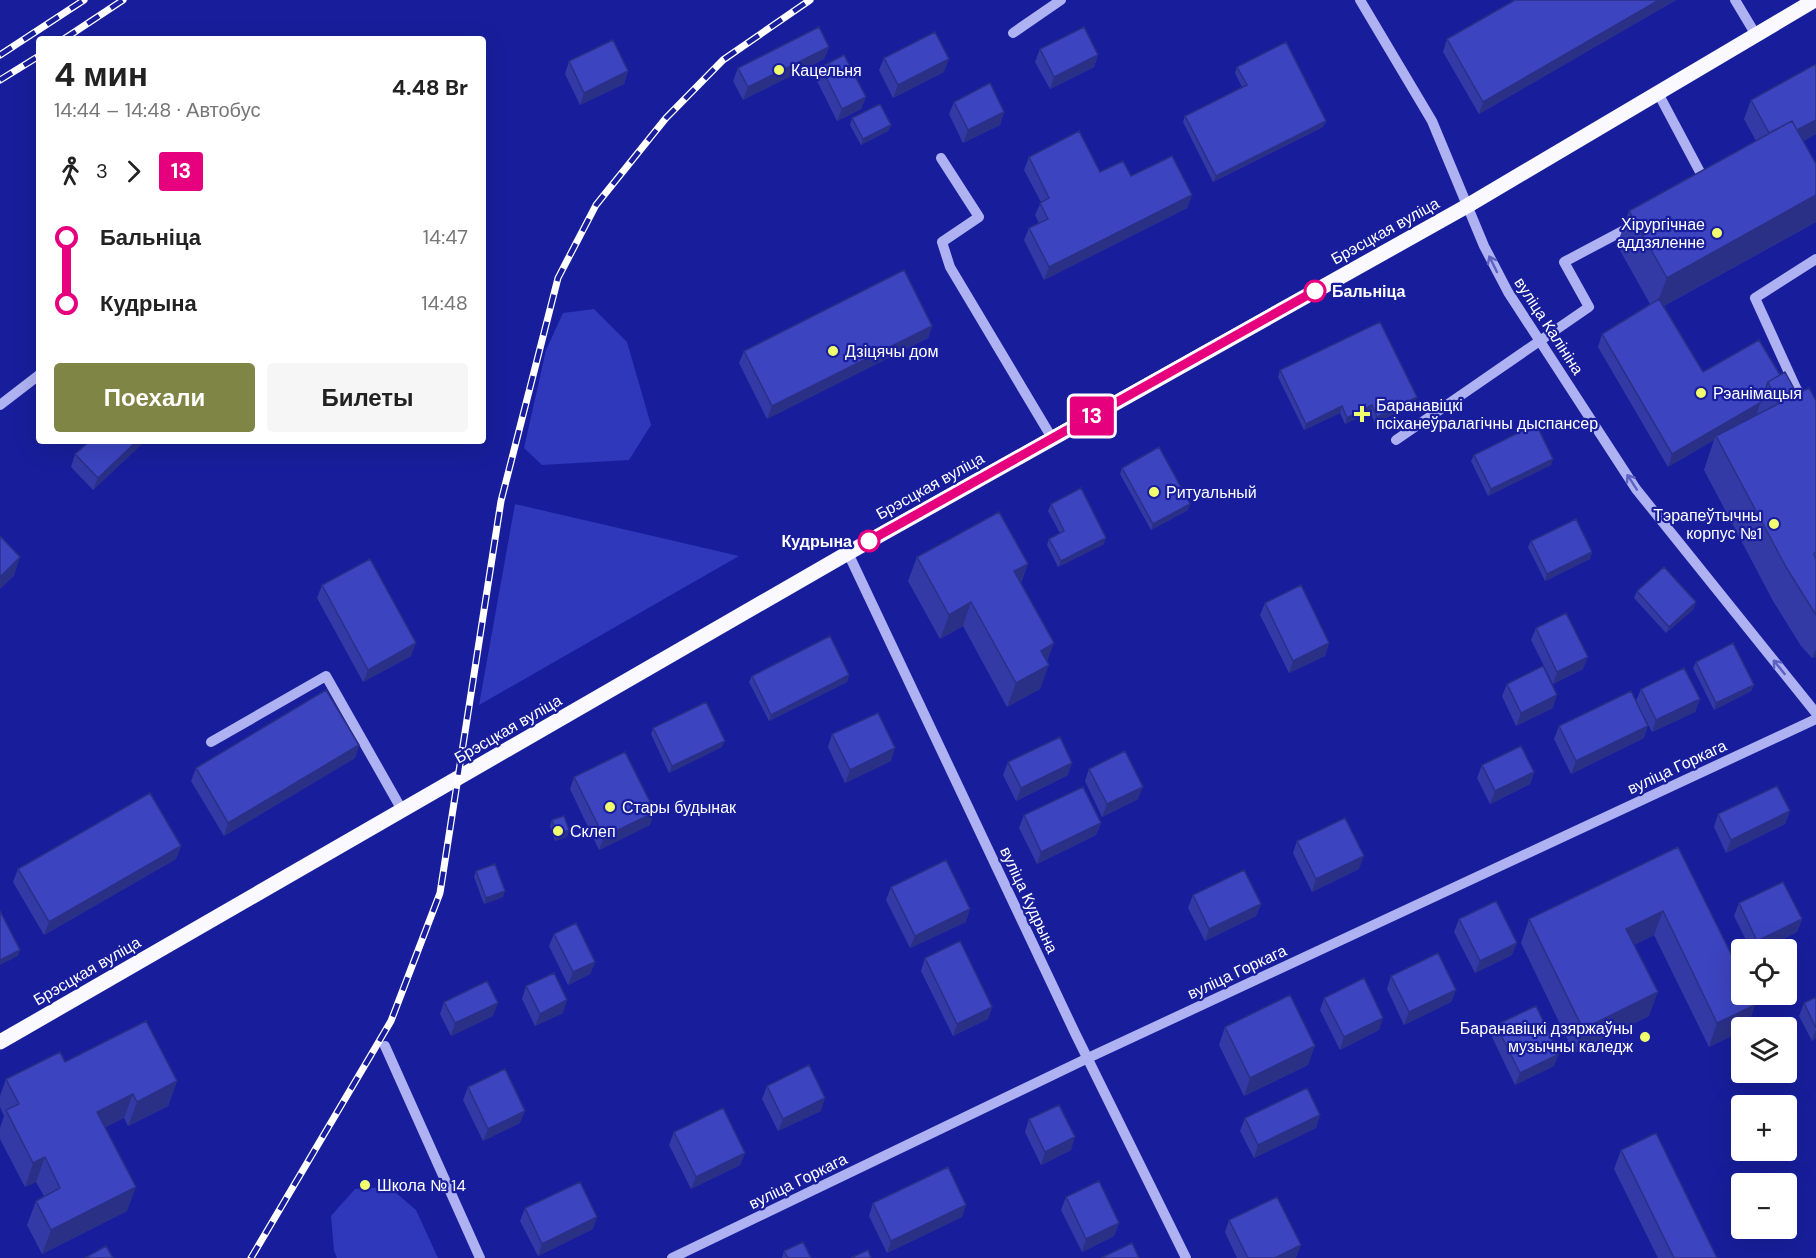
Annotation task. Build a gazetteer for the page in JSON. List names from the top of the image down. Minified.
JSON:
{"streets":{"main road":["Брэсцкая вуліца"],"street":["вуліца Калініна","вуліца Горкага","вуліца Кудрына"]},"crossings":[["Брэсцкая вуліца","вуліца Калініна"],["Брэсцкая вуліца","вуліца Кудрына"],["вуліца Горкага","вуліца Кудрына"]],"one_way":["вуліца Калініна"],"places":{"other":["Кацельня","Хірургічнае аддзяленне","Бальніца","Дзіцячы дом","Рэанімацыя","Ритуальный","Тэрапеўтычны корпус №1","Кудрына","Стары будынак","Склеп","Баранавіцкі дзяржаўны музычны каледж","Школа № 14"],"health":["Баранавіцкі псіханеўралагічны дыспансер"]},"lines":["bus line 13"],"page":{"on_map":"13","heading":["4 мин","14:44 – 14:48 · Автобус","4.48 Br"],"legs":["3","13"],"list":[{"name":"Бальніца","value":"14:47"},{"name":"Кудрына","value":"14:48"}],"buttons":["Поехали","Билеты"],"map_buttons":["+","−"]}}
